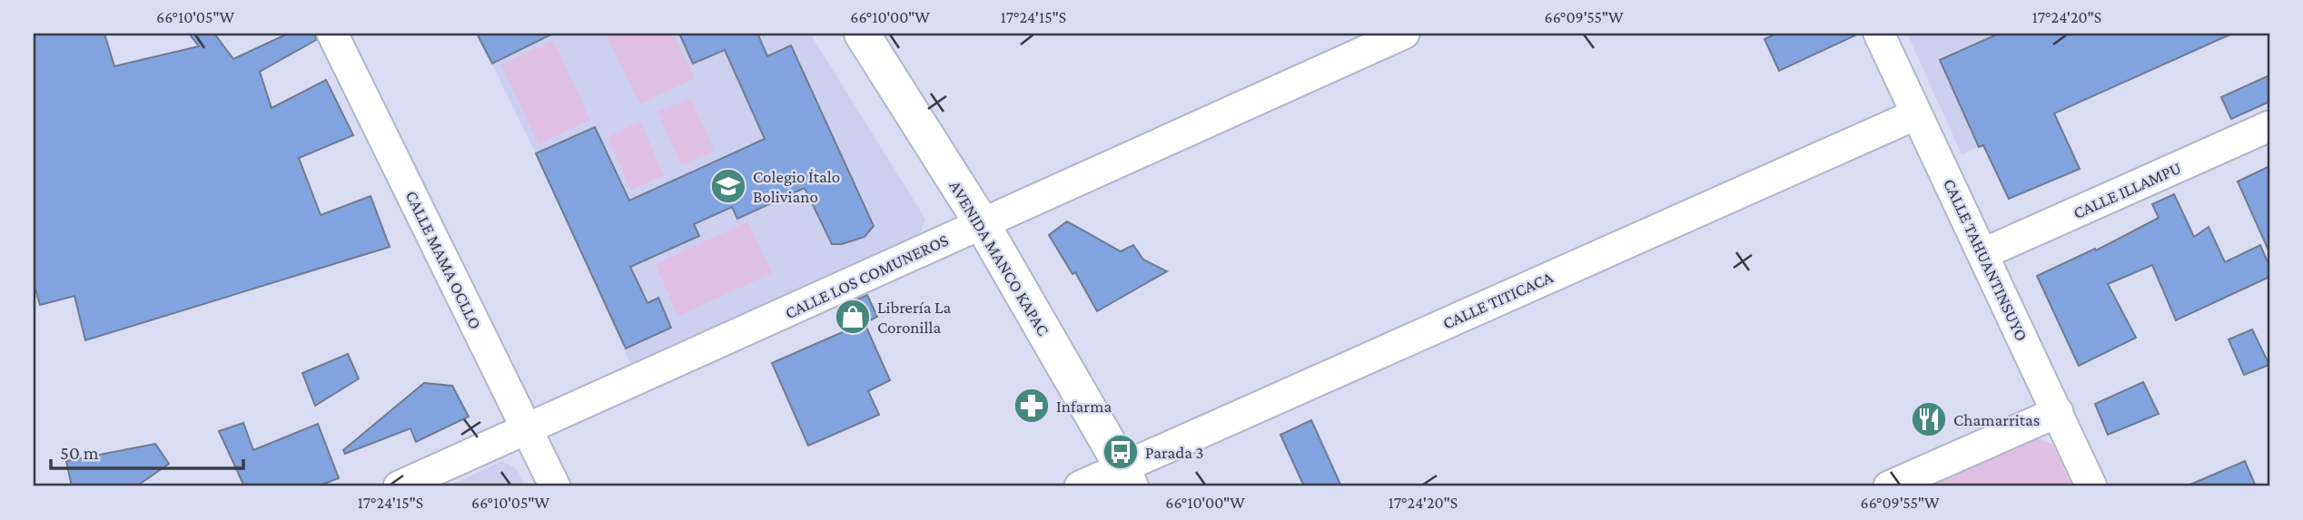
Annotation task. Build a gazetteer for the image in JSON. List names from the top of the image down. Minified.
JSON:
{"streets":{"street":["CALLE ILLAMPU","AVENIDA MANCO KAPAC","CALLE MAMA OCLLO","CALLE TAHUANTINSUYO","CALLE LOS COMUNEROS","CALLE TITICACA"]},"crossings":[["CALLE ILLAMPU","CALLE TAHUANTINSUYO"],["AVENIDA MANCO KAPAC","CALLE LOS COMUNEROS"],["AVENIDA MANCO KAPAC","CALLE TITICACA"],["CALLE MAMA OCLLO","CALLE LOS COMUNEROS"],["CALLE TAHUANTINSUYO","CALLE TITICACA"]],"places":{"school or university":["Colegio Ítalo Boliviano"],"shop":["Librería La Coronilla"],"pharmacy":["Infarma"],"restaurant":["Chamarritas"],"bus stop":["Parada 3"]},"scale_bar":"50 m","coordinates":["66°10'05\"W","66°10'00\"W","17°24'15\"S","66°09'55\"W","17°24'20\"S"]}
